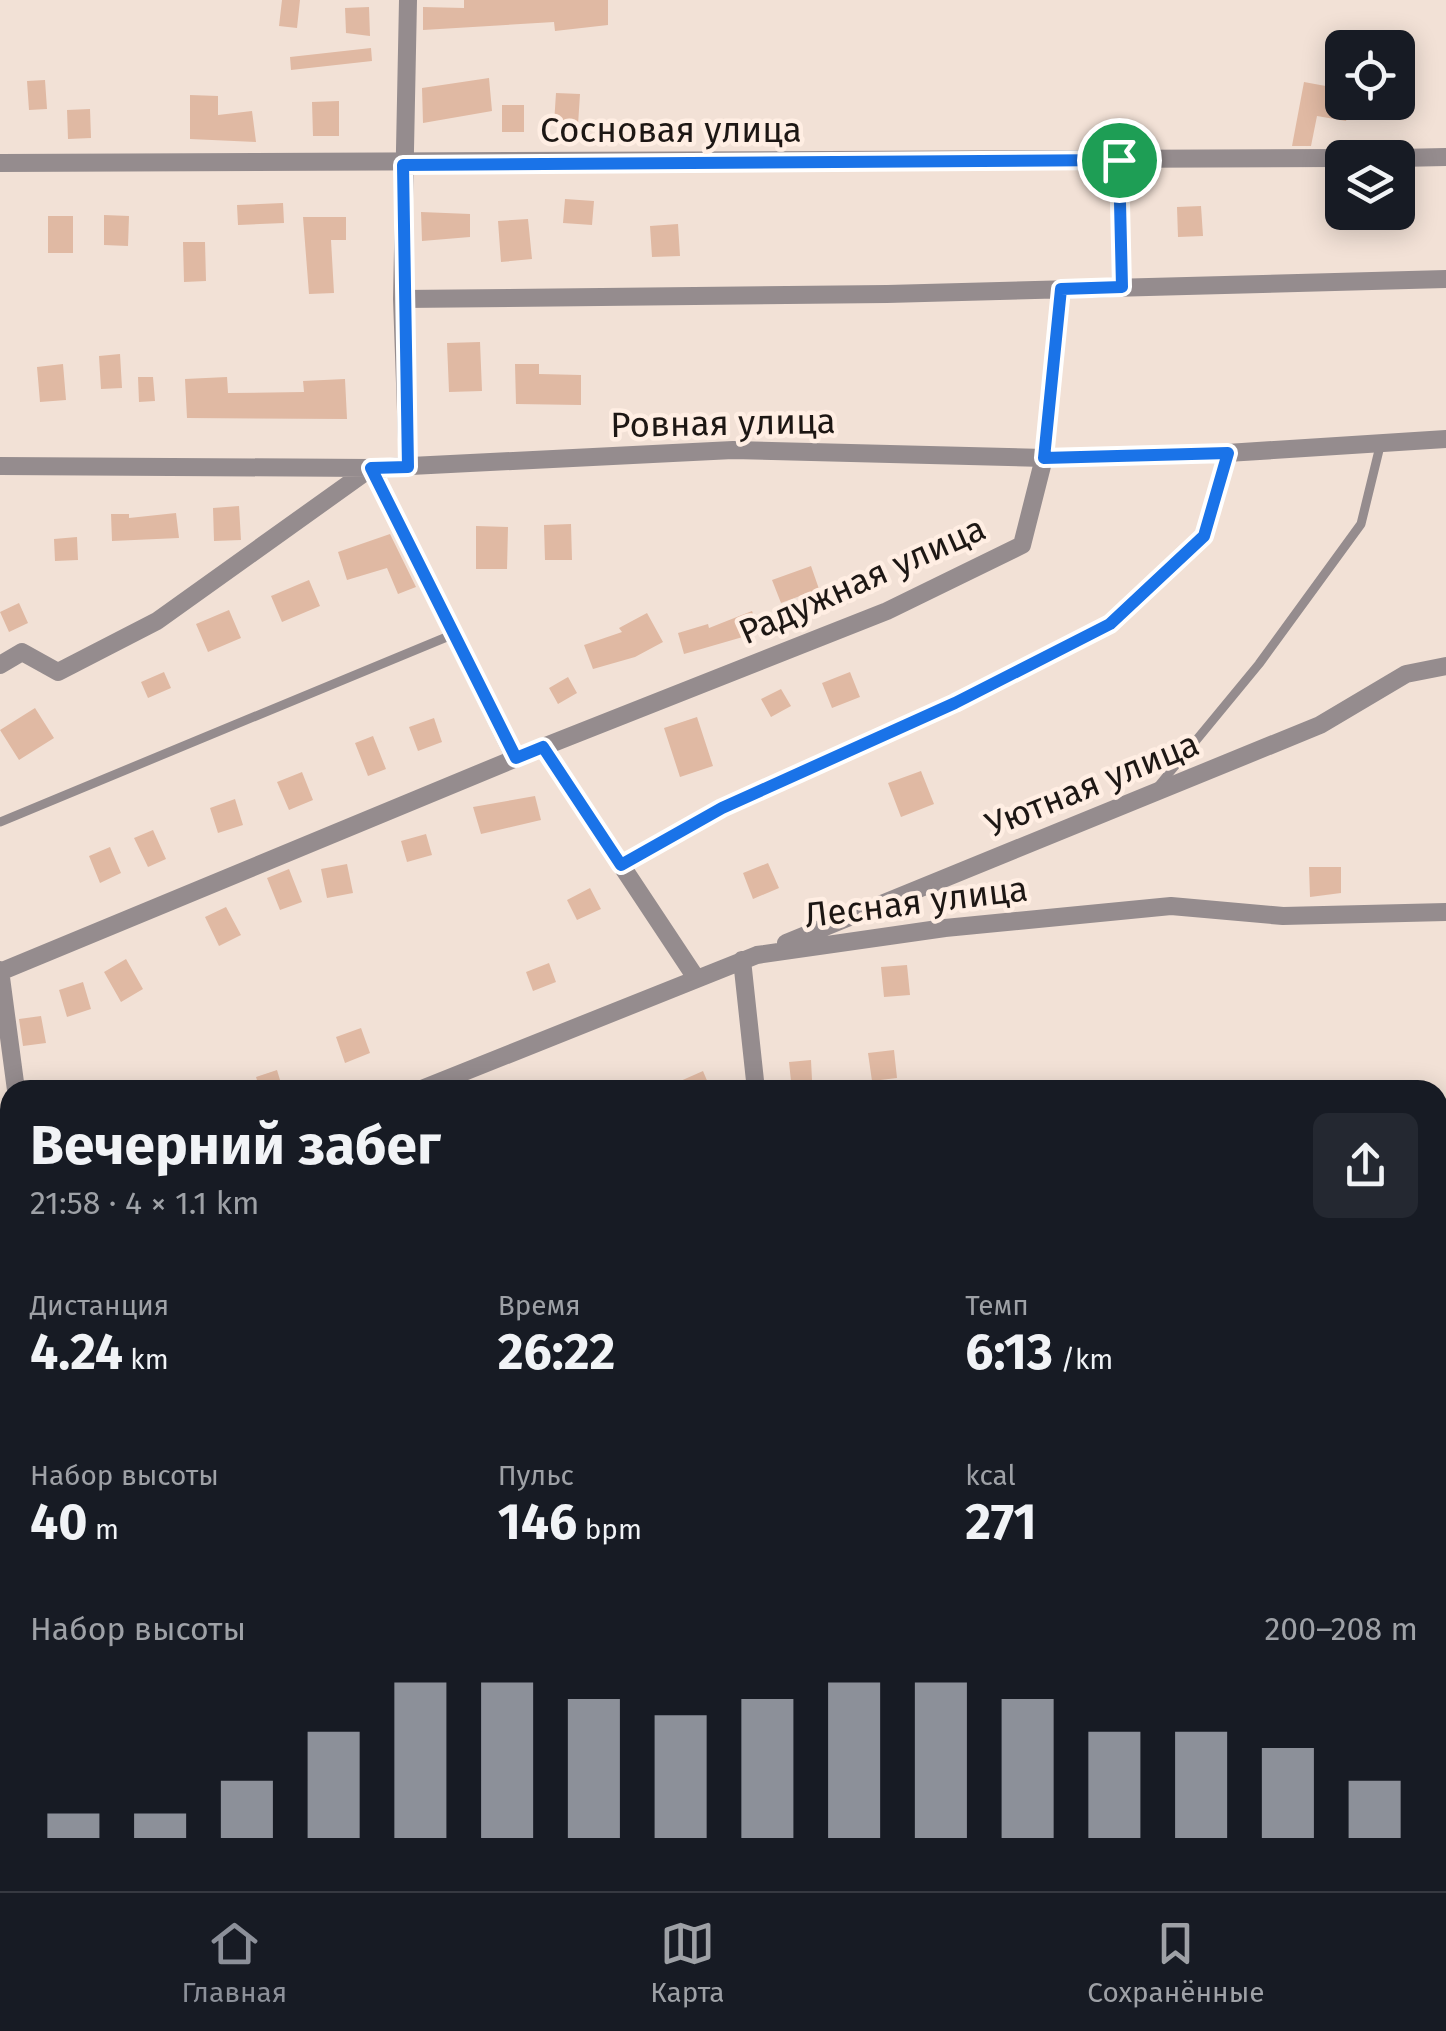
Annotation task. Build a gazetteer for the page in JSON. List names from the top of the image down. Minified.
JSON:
{"streets":{"street":["Сосновая улица","Ровная улица","Радужная улица","Уютная улица","Лесная улица"]},"crossings":[["Ровная улица","Радужная улица"],["Уютная улица","Лесная улица"]],"page":{"heading":["Вечерний забег","21:58 · 4 × 1.1 km"],"stats":[["Дистанция","4.24 km"],["Время","26:22"],["Темп","6:13 /km"],["Набор высоты","40 m"],["Пульс","146 bpm"],["kcal","271"]],"chart":["Набор высоты","200–208 m"],"tabs":["Главная","Карта","Сохранённые"]}}
